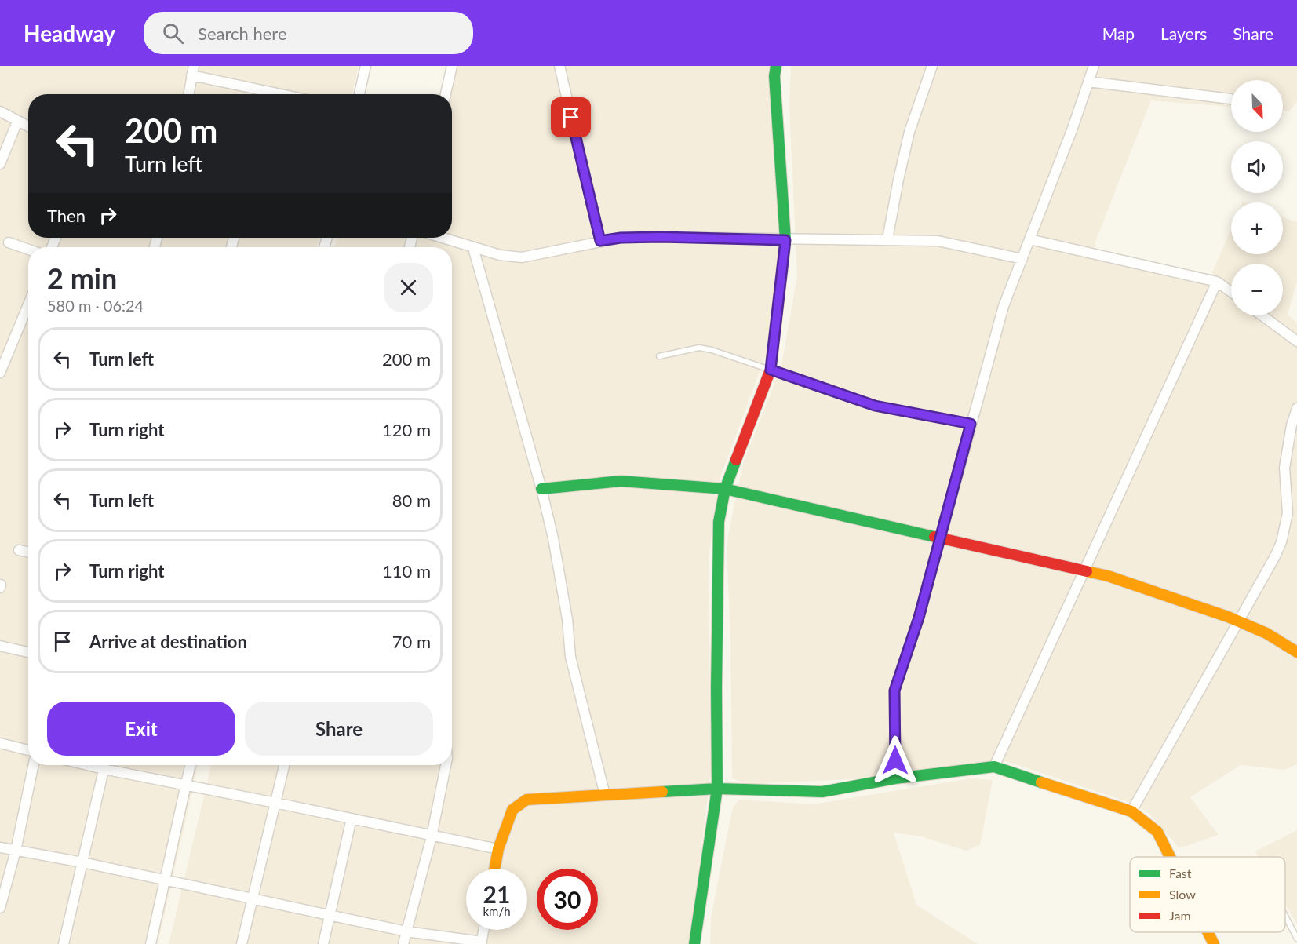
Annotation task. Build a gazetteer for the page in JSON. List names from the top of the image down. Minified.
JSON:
{"legend":["Fast","Slow","Jam"],"north":"bottom right","page":{"header":"Headway","search":"Search here","nav":["Map","Layers","Share"],"map_buttons":["+","−"],"turn":["200 m","Turn left"],"then":"Then","heading":["2 min","580 m · 06:24"],"list":[{"name":"Turn left","value":"200 m"},{"name":"Turn right","value":"120 m"},{"name":"Turn left","value":"80 m"},{"name":"Turn right","value":"110 m"},{"name":"Arrive at destination","value":"70 m"}],"buttons":["Exit","Share"],"speed":"21 km/h","limit":"30"}}
